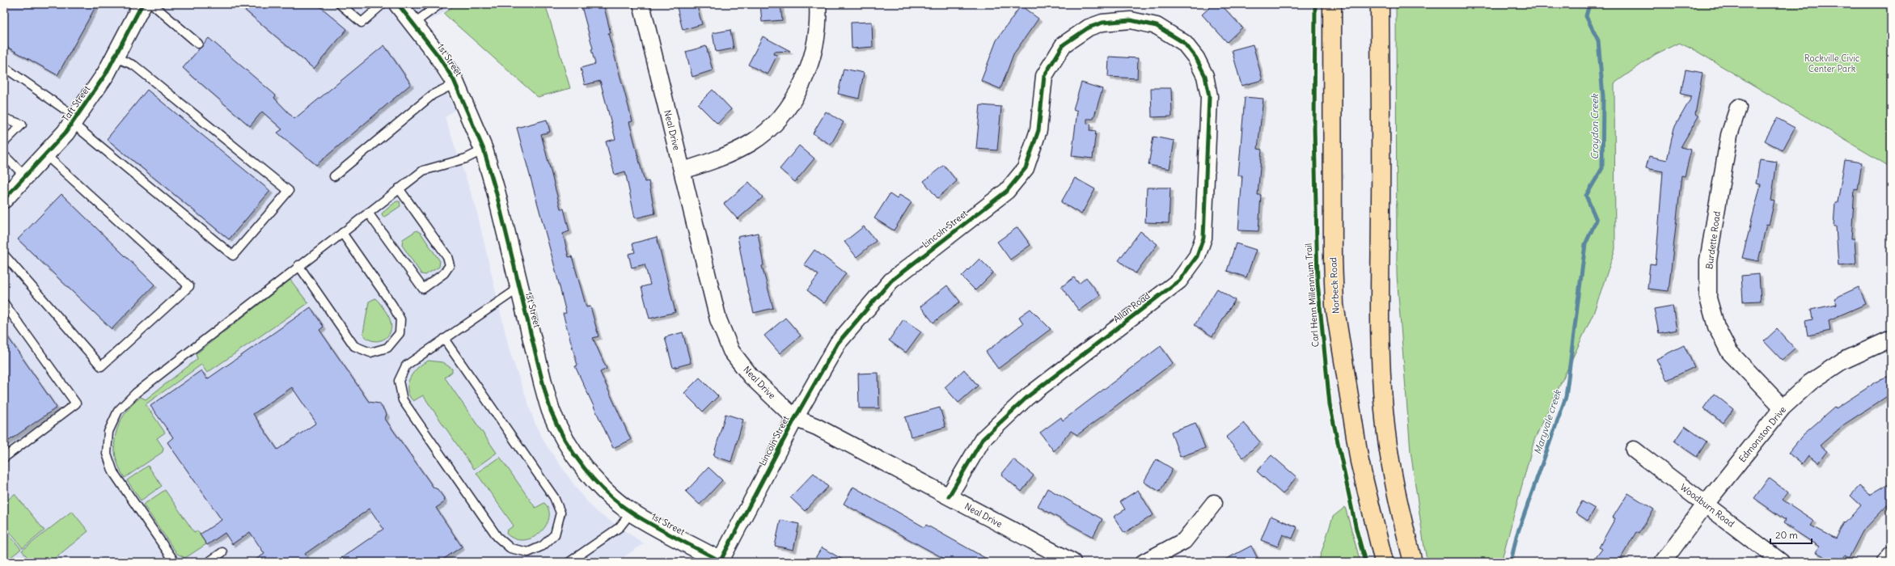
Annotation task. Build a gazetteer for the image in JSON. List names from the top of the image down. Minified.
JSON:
{"streets":{"main road":["Norbeck Road"],"street":["1st Street","Taft Street","Neal Drive","Lincoln Street","Burdette Road","Allan Road","Edmonston Drive","Woodburn Road"],"cycle path":["Carl Henn Millennium Trail"]},"crossings":[["1st Street","Lincoln Street"],["Neal Drive","Lincoln Street"],["Neal Drive","Allan Road"],["Lincoln Street","Allan Road"],["Burdette Road","Edmonston Drive"],["Edmonston Drive","Woodburn Road"]],"water":["Croydon Creek","Maryvale creek"],"parks":["Rockville Civic Center Park"],"scale_bar":"20 m"}
